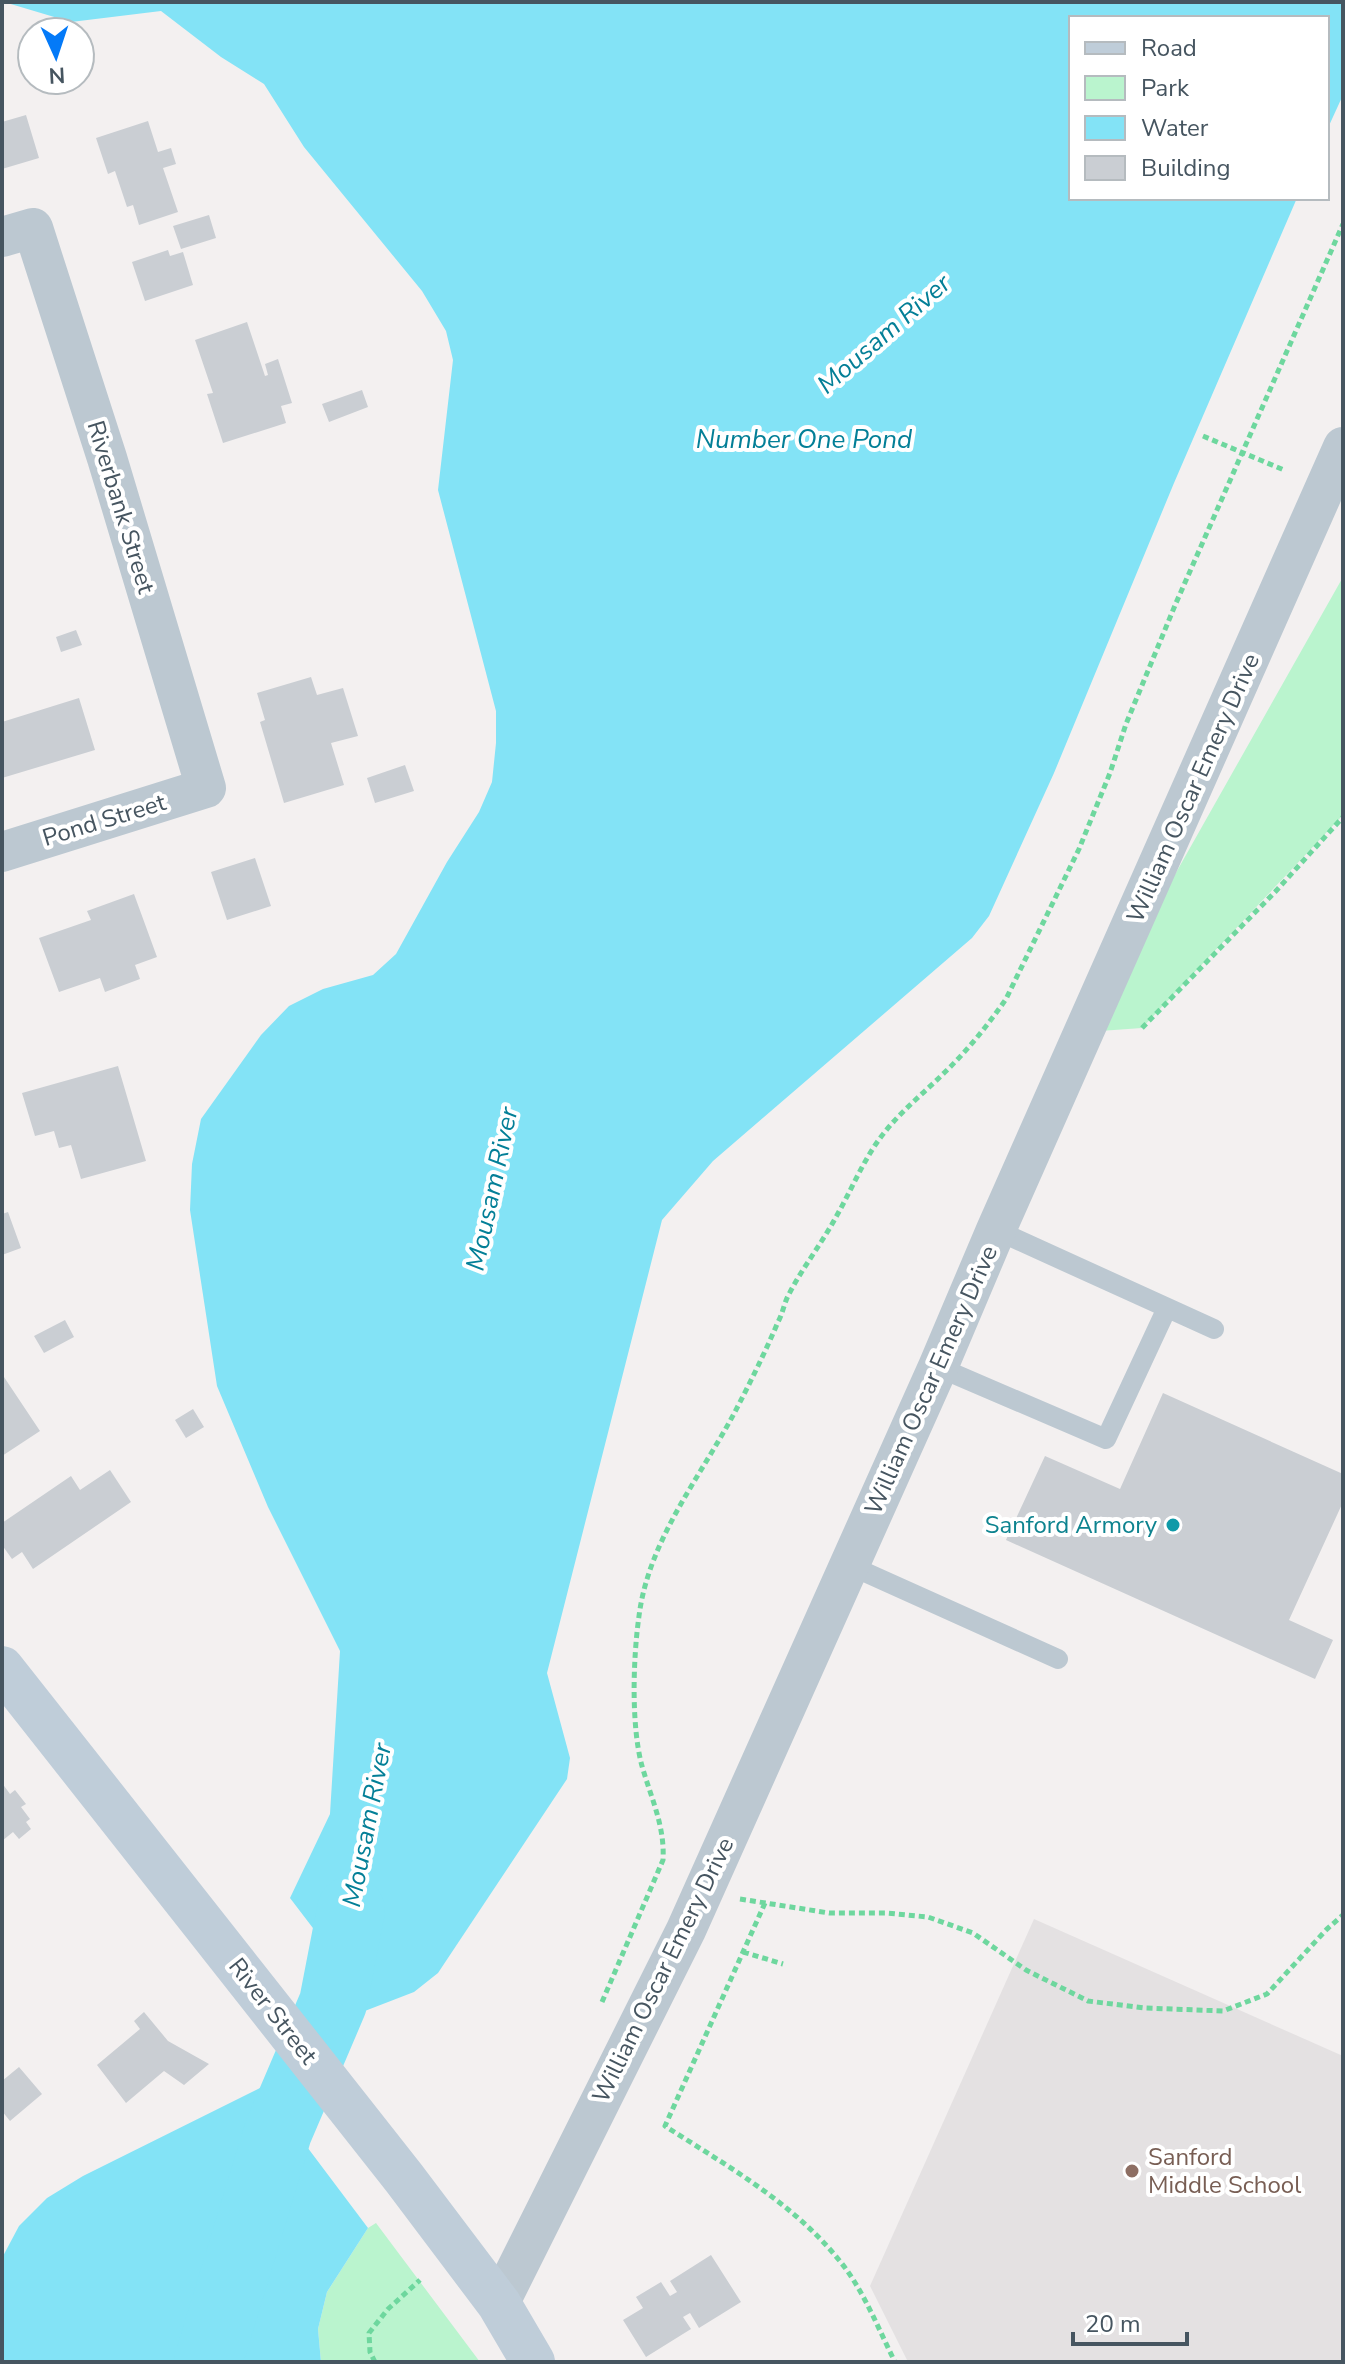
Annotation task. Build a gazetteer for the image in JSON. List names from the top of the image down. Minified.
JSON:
{"streets":{"street":["Riverbank Street","William Oscar Emery Drive","Pond Street","River Street"]},"crossings":[["Riverbank Street","Pond Street"],["William Oscar Emery Drive","River Street"]],"water":["Mousam River","Number One Pond"],"places":["Sanford Armory","Sanford Middle School"],"legend":["Road","Park","Water","Building"],"scale_bar":"20 m","north":"bottom"}
